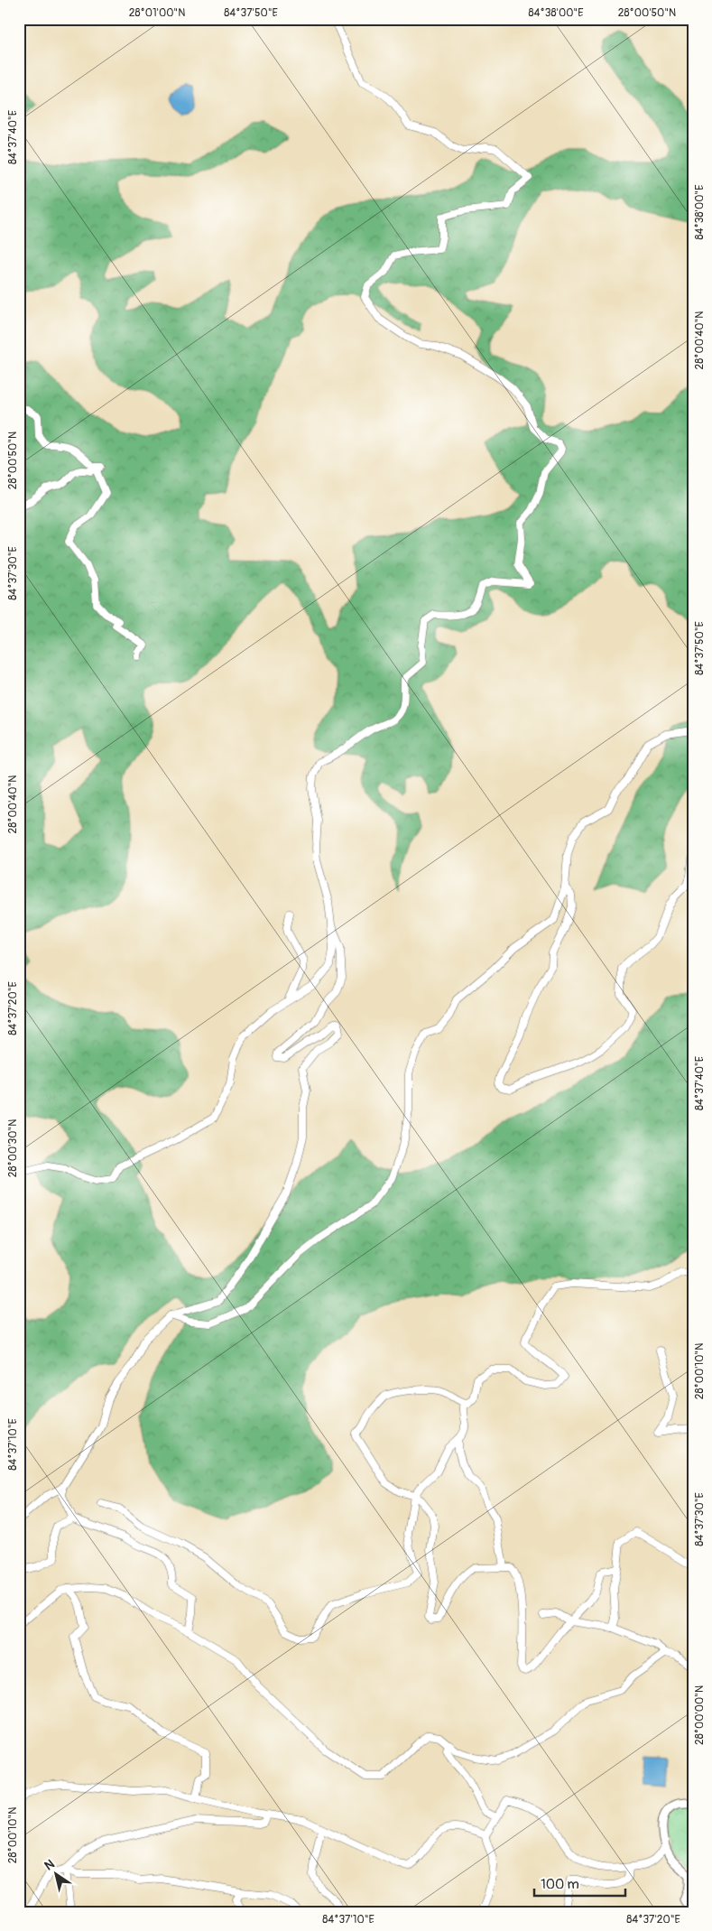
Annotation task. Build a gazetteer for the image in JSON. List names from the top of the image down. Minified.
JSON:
{"scale_bar":"100 m","north":"top left","coordinates":["28°01'00\"N","84°37'50\"E","84°38'00\"E","28°00'50\"N","84°37'40\"E","28°00'40\"N","84°37'30\"E","84°37'20\"E","28°00'30\"N","28°00'10\"N","84°37'10\"E","28°00'00\"N"]}
